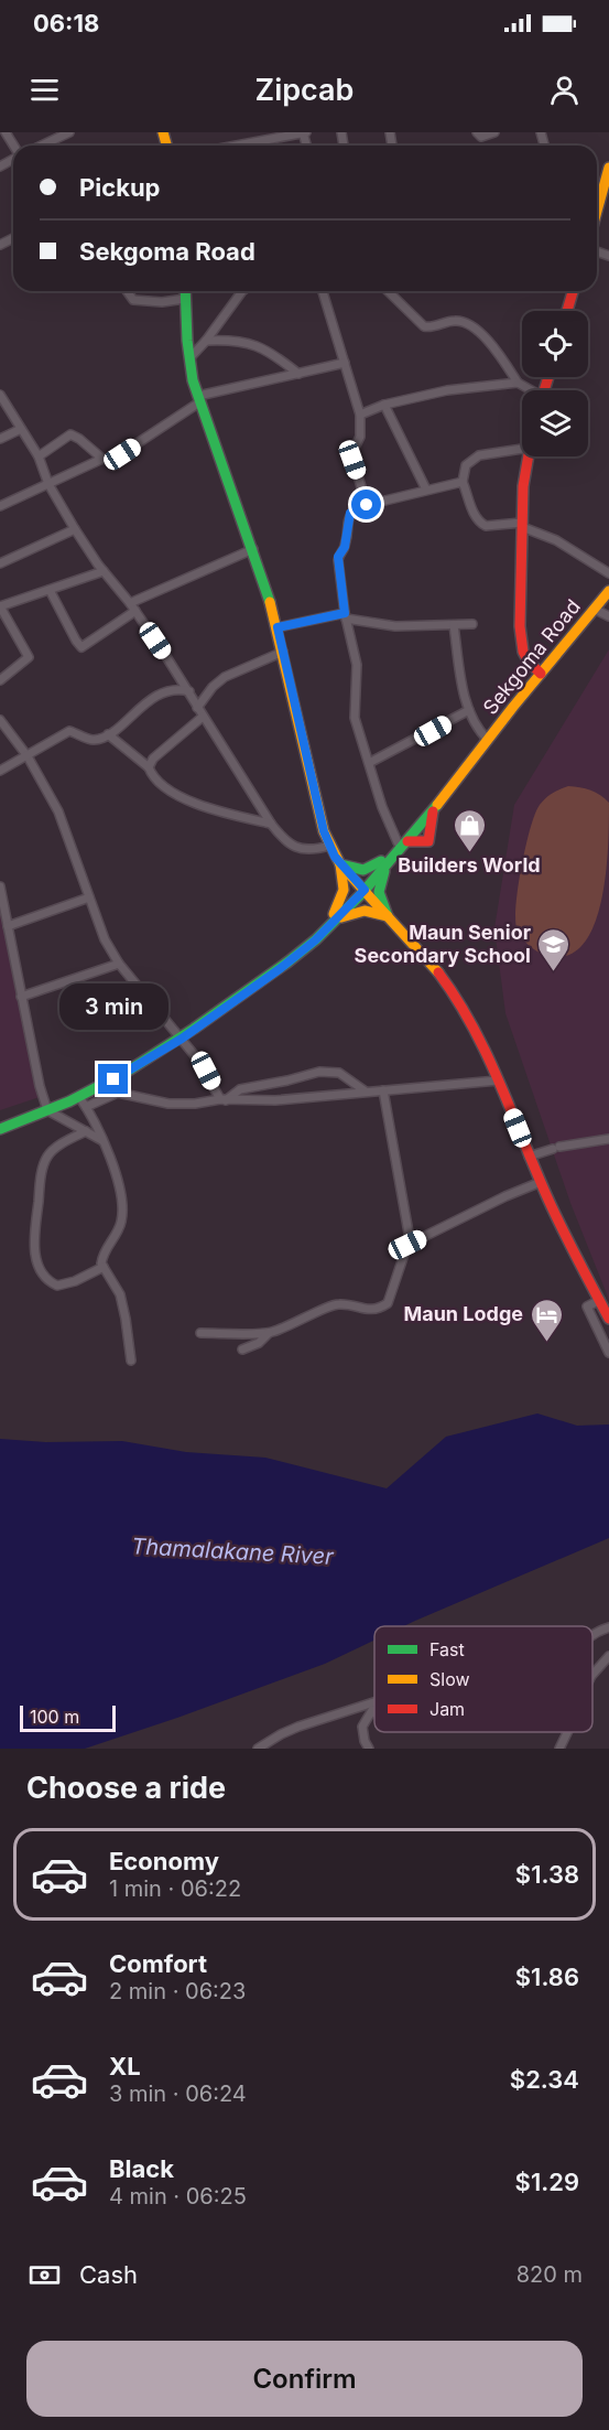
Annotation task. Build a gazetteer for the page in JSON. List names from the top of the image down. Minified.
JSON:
{"streets":{"main road":["Sekgoma Road"]},"water":["Thamalakane River"],"places":{"shop":["Builders World"],"school or university":["Maun Senior Secondary School"],"hotel":["Maun Lodge"]},"legend":["Fast","Slow","Jam"],"scale_bar":"100 m","page":{"status":"06:18","header":"Zipcab","banner":["Pickup","Sekgoma Road"],"bubble":"3 min","scale":"100 m","heading":"Choose a ride","list":[{"name":"Economy","note":"1 min · 06:22","value":"$1.38"},{"name":"Comfort","note":"2 min · 06:23","value":"$1.86"},{"name":"XL","note":"3 min · 06:24","value":"$2.34"},{"name":"Black","note":"4 min · 06:25","value":"$1.29"}],"pay":["Cash","820 m"],"buttons":"Confirm"}}
